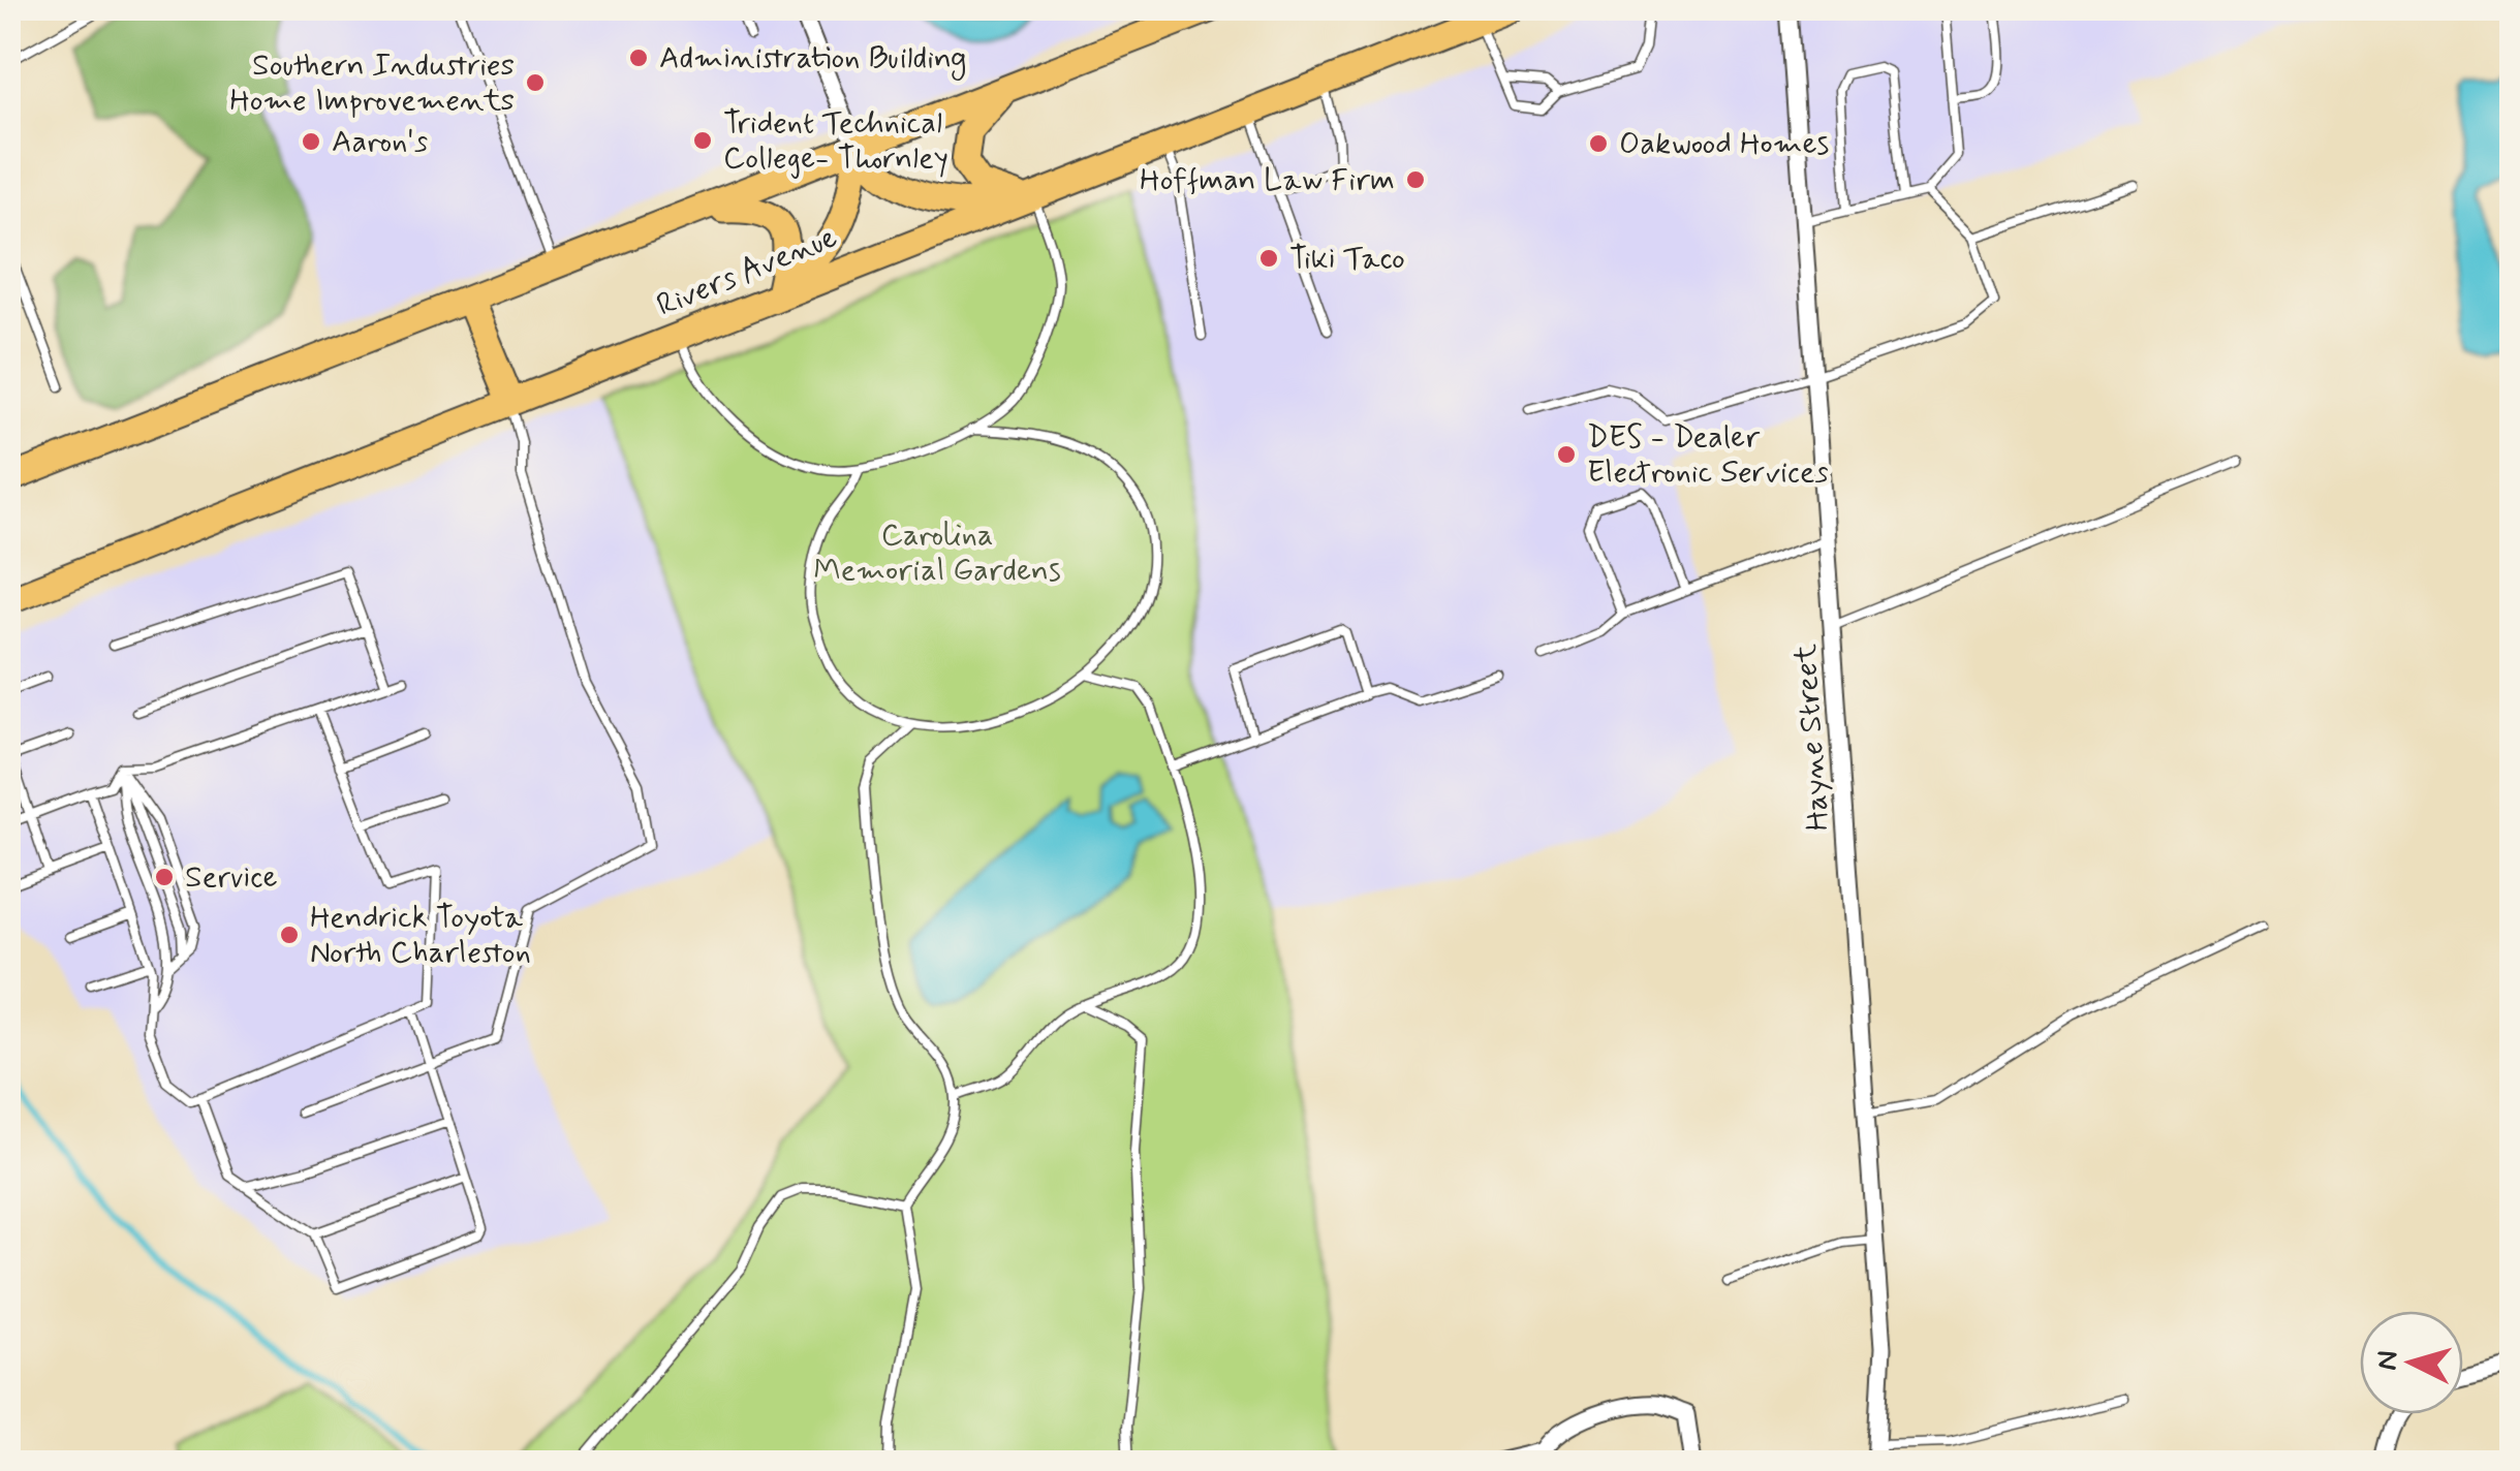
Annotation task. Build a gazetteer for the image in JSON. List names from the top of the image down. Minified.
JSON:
{"streets":{"main road":["Rivers Avenue"],"street":["Hayne Street"]},"parks":["Carolina Memorial Gardens"],"places":["Administration Building","Southern Industries Home Improvements","Trident Technical College- Thornley","Aaron's","Oakwood Homes","Hoffman Law Firm","Tiki Taco","DES - Dealer Electronic Services","Service","Hendrick Toyota North Charleston"],"north":"left"}
